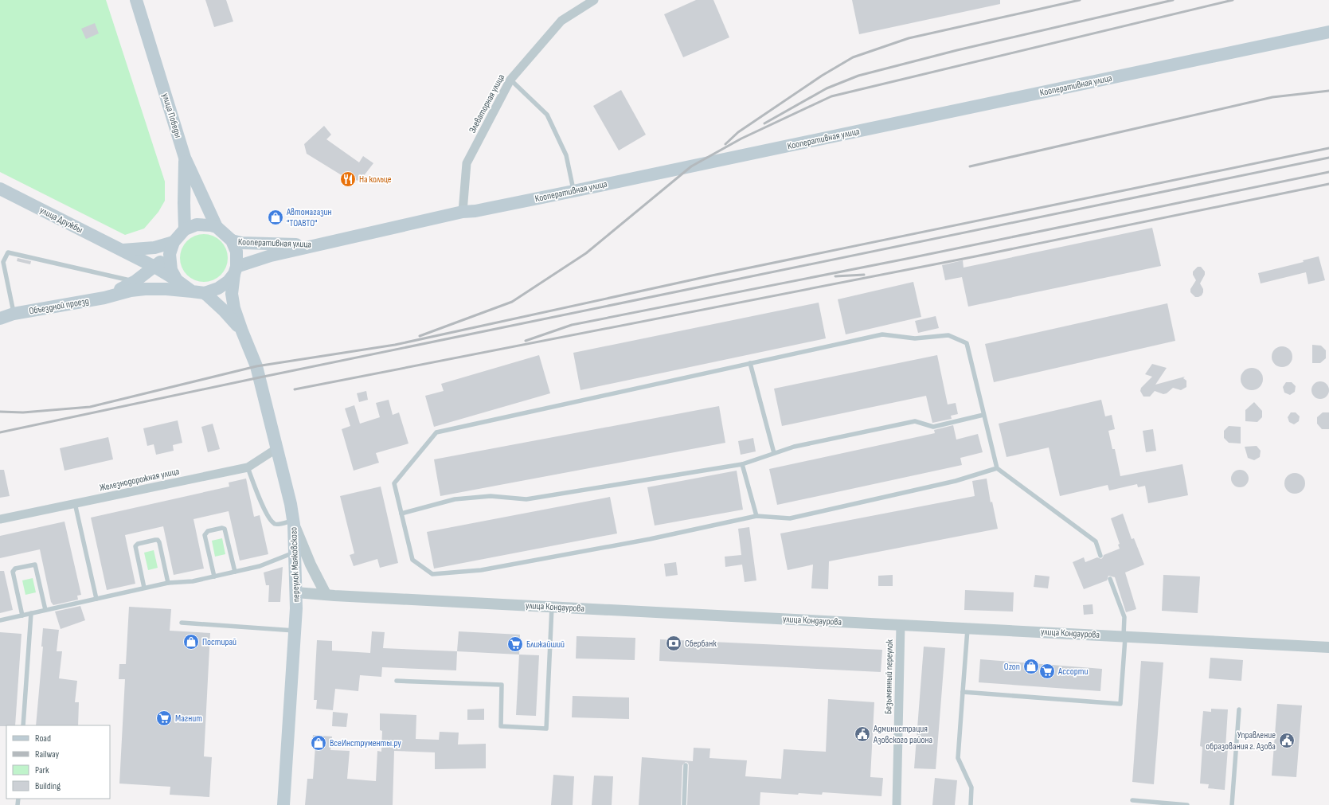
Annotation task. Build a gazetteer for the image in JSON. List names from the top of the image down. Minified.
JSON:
{"streets":{"main road":["Кооперативная улица","улица Победы","улица Дружбы","Объездной проезд","переулок Маяковского"],"street":["Элеваторная улица","Железнодорожная улица","улица Кондаурова","Безымянный переулок"]},"crossings":[["Кооперативная улица","Элеваторная улица"],["Кооперативная улица","улица Победы"],["Кооперативная улица","улица Дружбы"],["Кооперативная улица","переулок Маяковского"],["улица Победы","улица Дружбы"],["улица Победы","переулок Маяковского"],["улица Дружбы","переулок Маяковского"],["Железнодорожная улица","переулок Маяковского"],["переулок Маяковского","улица Кондаурова"],["улица Кондаурова","Безымянный переулок"]],"places":{"restaurant":["На кольце"],"shop":["Автомагазин \"ТОАВТО\"","Постирай","Ozon","ВсеИнструменты.ру"],"bank":["Сбербанк"],"supermarket":["Ближайший","Ассорти","Магнит"],"public building":["Администрация Азовского района","Управление образования г. Азова"]},"legend":["Road","Railway","Park","Building"]}
